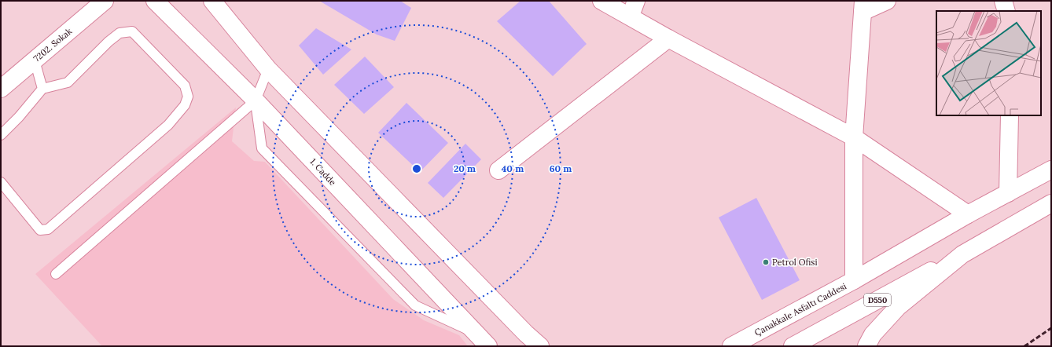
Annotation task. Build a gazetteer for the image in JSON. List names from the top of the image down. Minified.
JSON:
{"streets":{"main road":["7202. Sokak","1. Cadde","D550","Çanakkale Asfaltı Caddesi"]},"places":["Petrol Ofisi"],"rings":["20 m","40 m","60 m"]}
